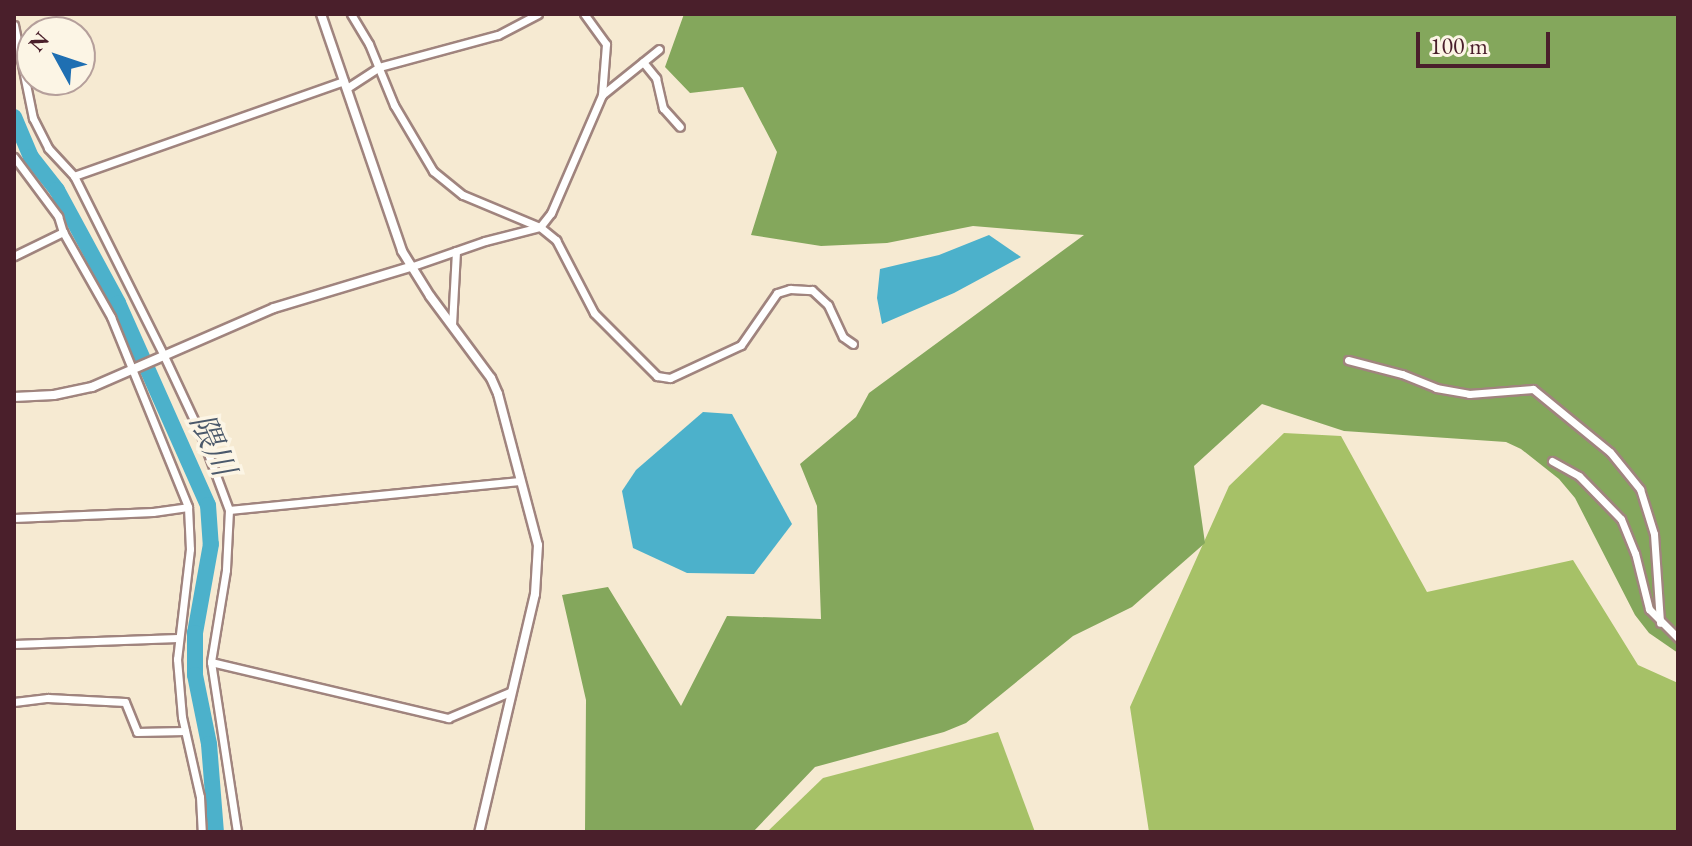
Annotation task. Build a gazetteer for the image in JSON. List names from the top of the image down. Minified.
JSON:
{"water":["隈川"],"scale_bar":"100 m","north":"top left"}
